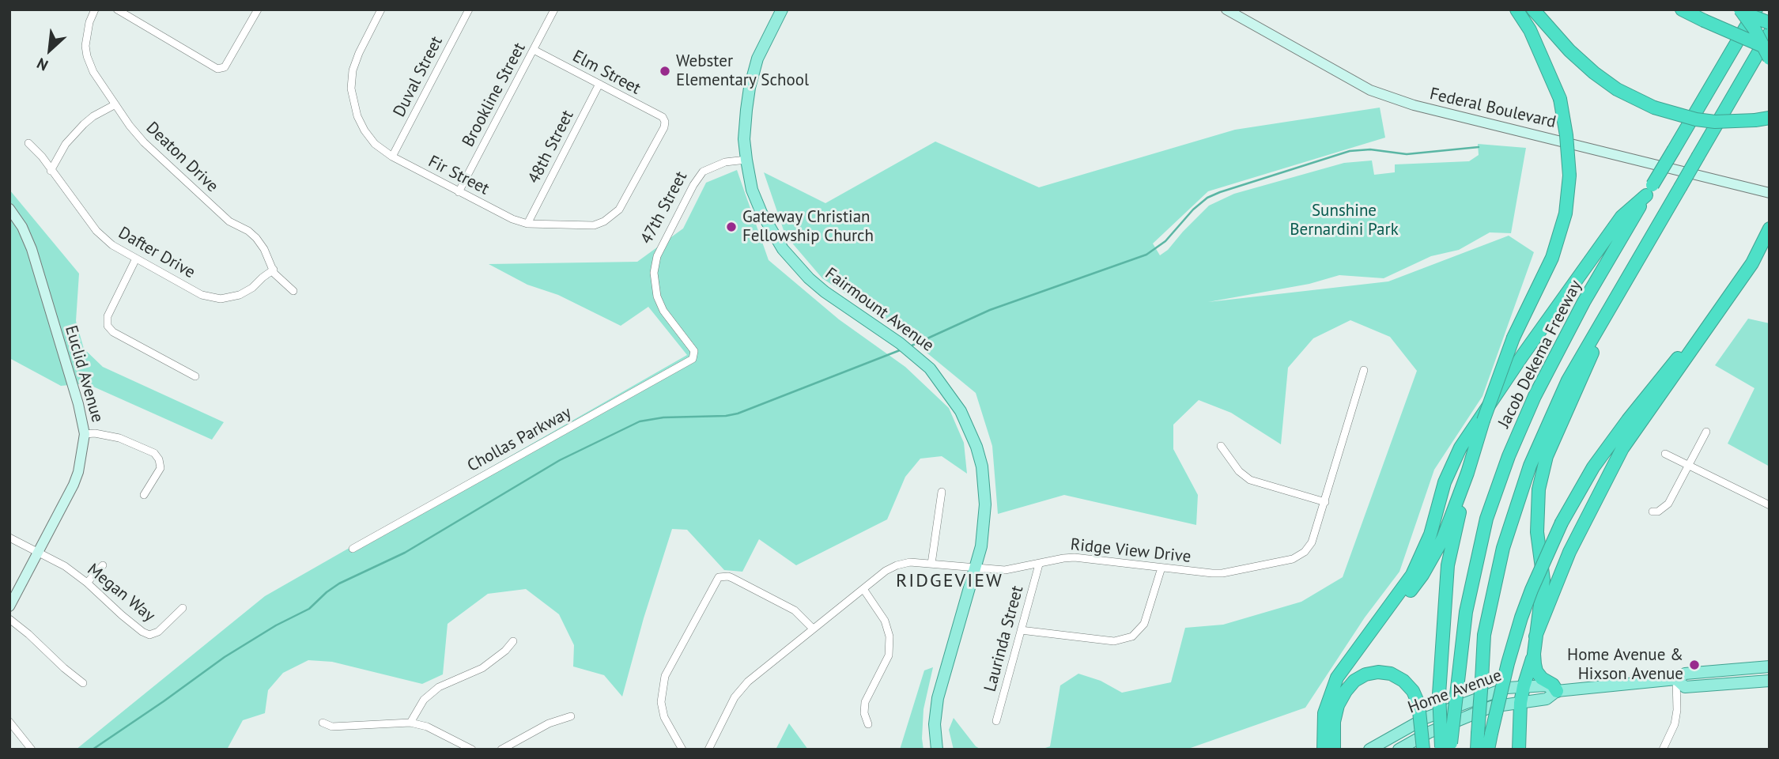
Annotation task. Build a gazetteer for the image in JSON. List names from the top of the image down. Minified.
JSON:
{"streets":{"highway":["Jacob Dekema Freeway"],"main road":["Federal Boulevard","Fairmount Avenue","Euclid Avenue","Home Avenue"],"street":["Elm Street","Duval Street","Brookline Street","48th Street","Deaton Drive","Fir Street","47th Street","Dafter Drive","Chollas Parkway","Ridge View Drive","Megan Way","Laurinda Street"]},"crossings":[["Elm Street","Brookline Street"],["Elm Street","48th Street"],["Elm Street","Fir Street"],["Duval Street","Fir Street"],["Brookline Street","Fir Street"],["48th Street","Fir Street"],["Deaton Drive","Dafter Drive"],["47th Street","Fairmount Avenue"],["47th Street","Chollas Parkway"],["Fairmount Avenue","Ridge View Drive"],["Euclid Avenue","Megan Way"],["Ridge View Drive","Laurinda Street"]],"districts":["RIDGEVIEW"],"parks":["Sunshine Bernardini Park"],"places":["Webster Elementary School","Gateway Christian Fellowship Church","Home Avenue & Hixson Avenue"],"north":"bottom left"}
